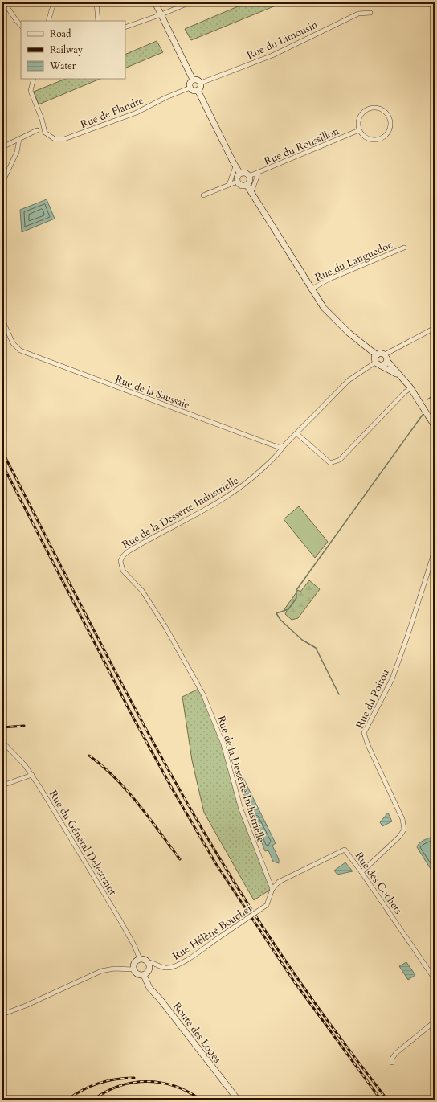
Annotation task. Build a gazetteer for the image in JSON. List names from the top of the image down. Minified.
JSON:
{"streets":{"street":["Rue du Limousin","Rue de Flandre","Rue du Roussillon","Rue du Languedoc","Rue de la Saussaie","Rue de la Desserte Industrielle","Rue du Poitou","Rue du Général Delestraint","Rue des Cochets","Rue Hélène Boucher","Route des Loges"]},"crossings":[["Rue du Limousin","Rue de Flandre"],["Rue de la Saussaie","Rue de la Desserte Industrielle"],["Rue de la Desserte Industrielle","Rue des Cochets"],["Rue de la Desserte Industrielle","Rue Hélène Boucher"],["Rue du Poitou","Rue des Cochets"],["Rue du Général Delestraint","Rue Hélène Boucher"],["Rue du Général Delestraint","Route des Loges"],["Rue des Cochets","Rue Hélène Boucher"],["Rue Hélène Boucher","Route des Loges"]],"legend":["Road","Railway","Water"]}
